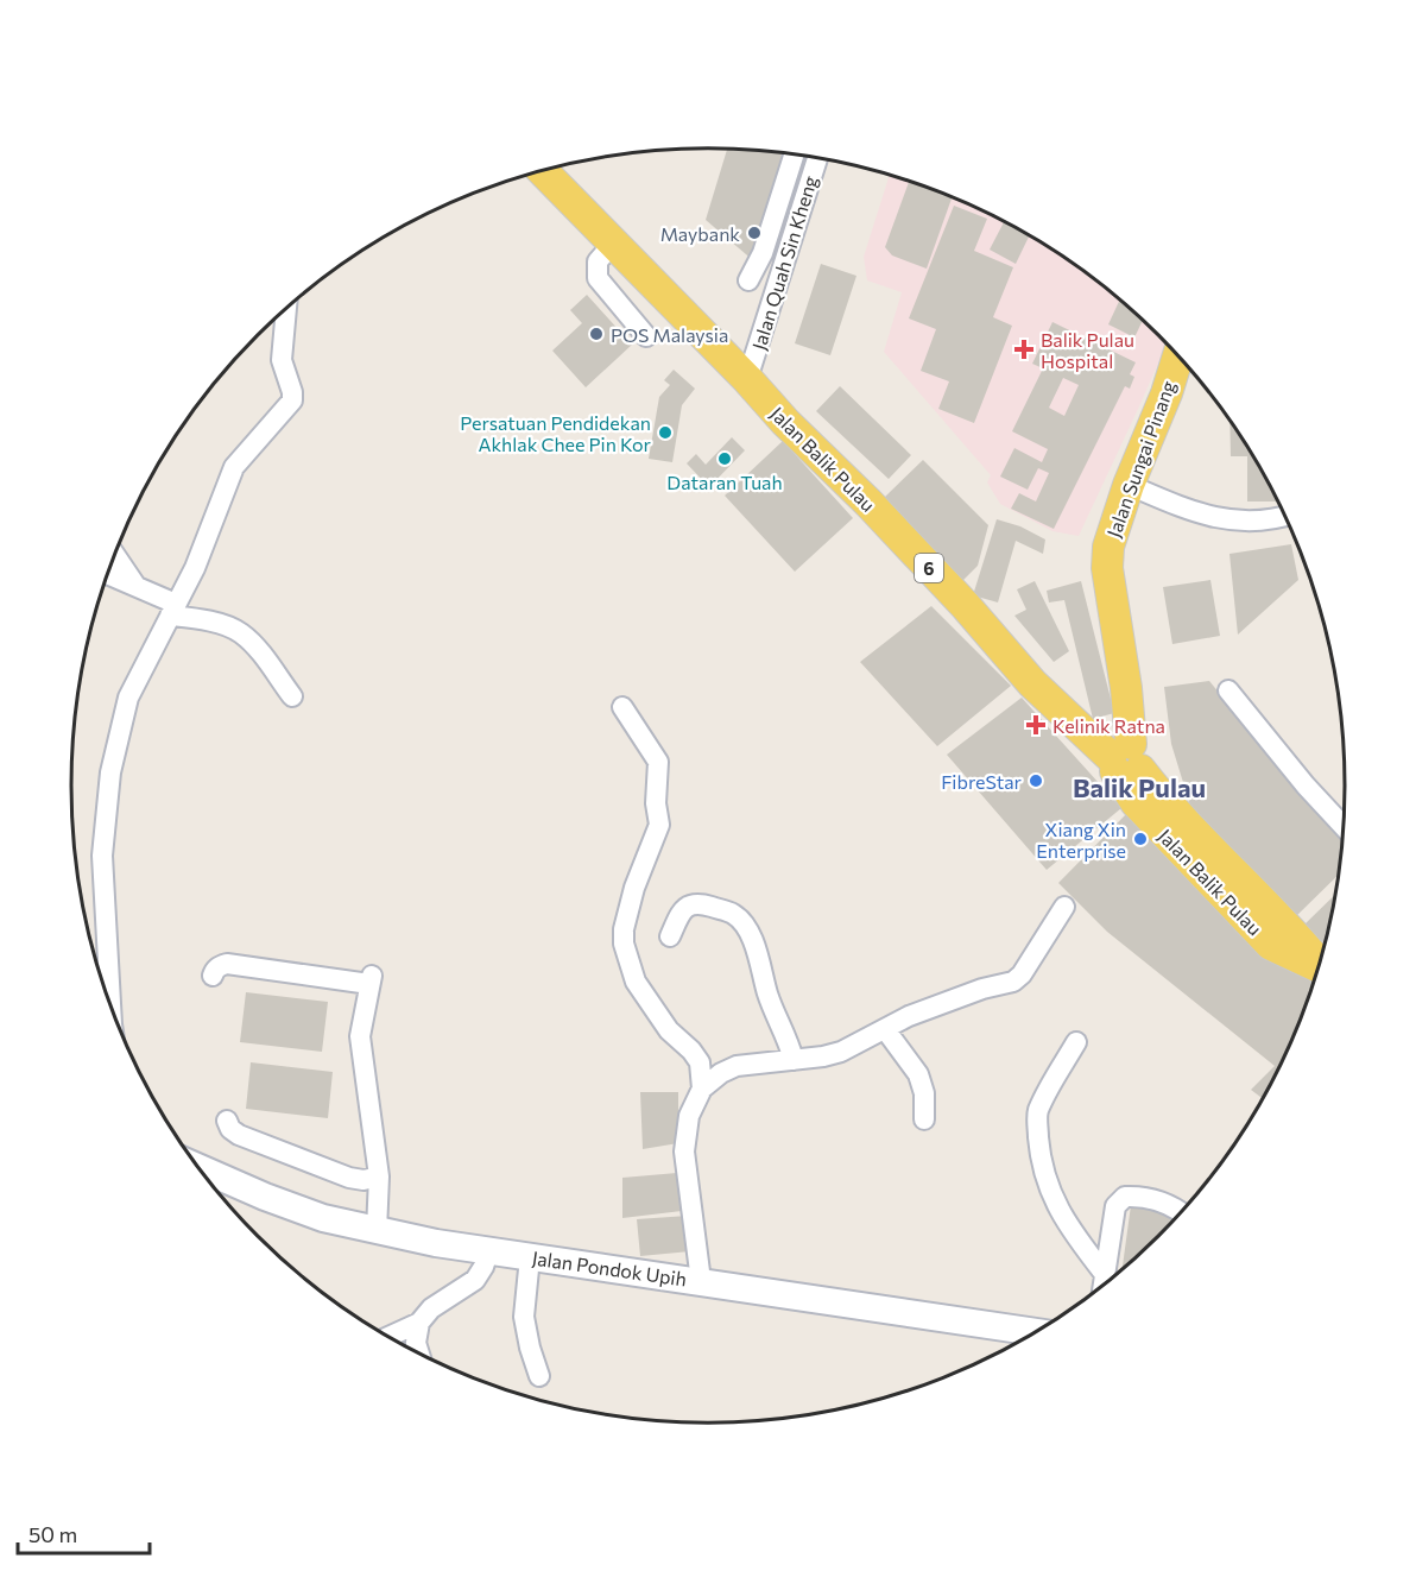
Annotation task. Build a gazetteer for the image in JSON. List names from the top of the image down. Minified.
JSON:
{"streets":{"main road":["Jalan Balik Pulau","Jalan Sungai Pinang","6","Jalan Pondok Upih"],"street":["Jalan Quah Sin Kheng"]},"crossings":[["Jalan Quah Sin Kheng","Jalan Balik Pulau"],["Jalan Balik Pulau","Jalan Sungai Pinang"]],"districts":["Balik Pulau"],"places":{"other":["Maybank","POS Malaysia","Persatuan Pendidekan Akhlak Chee Pin Kor","Dataran Tuah","FibreStar","Xiang Xin Enterprise"],"health":["Balik Pulau Hospital","Kelinik Ratna"]},"scale_bar":"50 m"}
